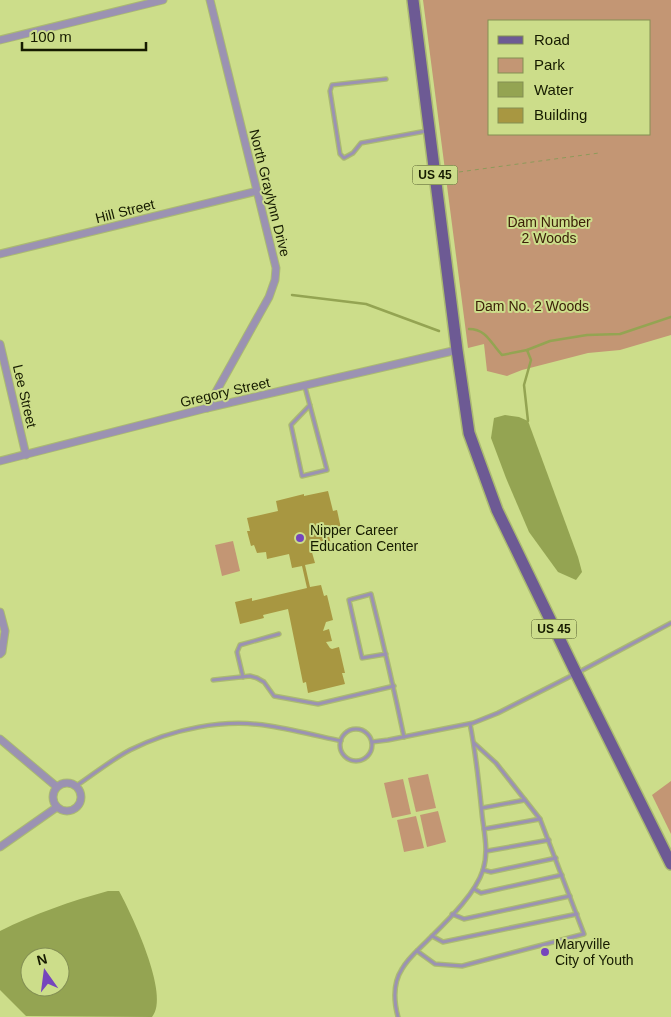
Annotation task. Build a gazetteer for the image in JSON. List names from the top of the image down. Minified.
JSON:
{"streets":{"main road":["US 45"],"street":["North Graylynn Drive","Hill Street","Gregory Street","Lee Street"]},"crossings":[["US 45","Gregory Street"],["North Graylynn Drive","Hill Street"],["North Graylynn Drive","Gregory Street"],["Gregory Street","Lee Street"]],"parks":["Dam Number 2 Woods","Dam No. 2 Woods"],"places":["Nipper Career Education Center","Maryville City of Youth"],"legend":["Road","Park","Water","Building"],"scale_bar":"100 m","north":"top"}
